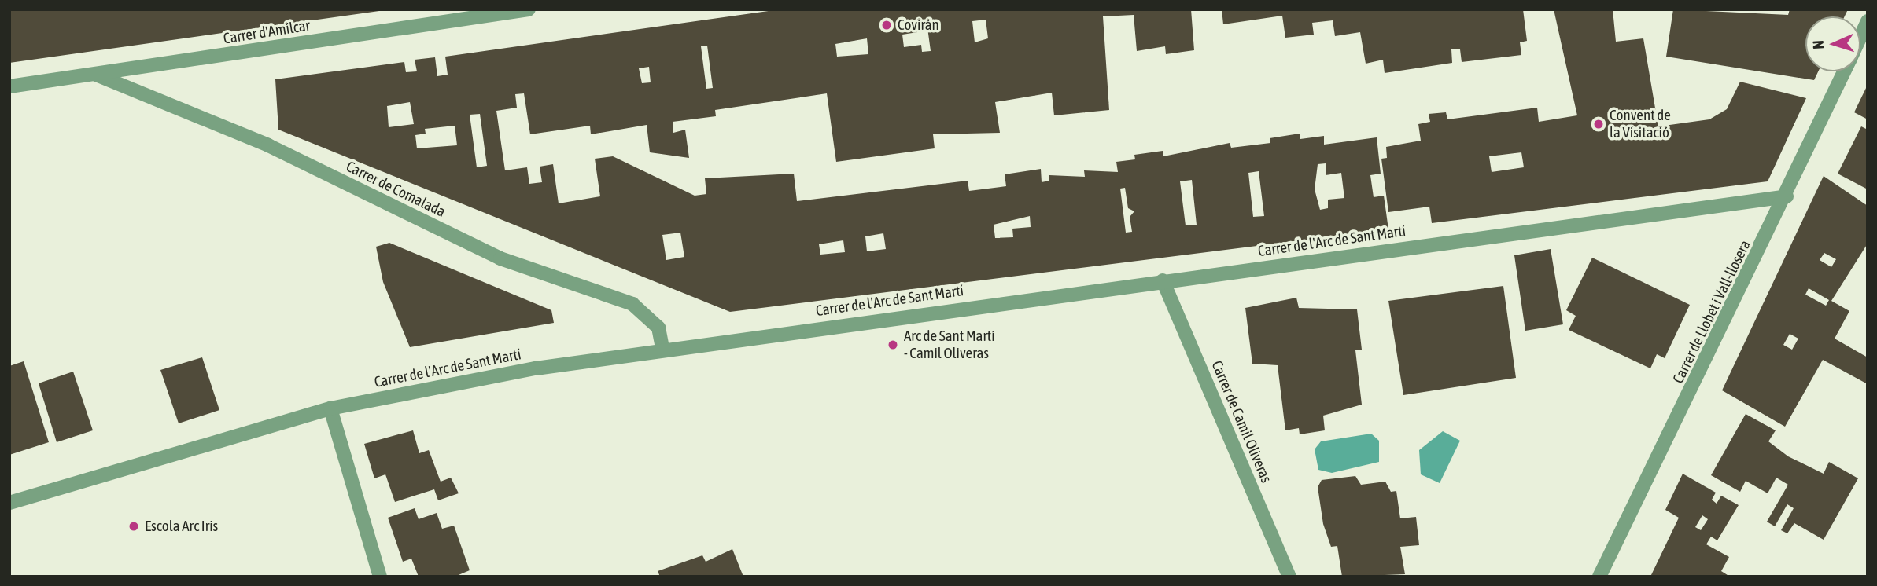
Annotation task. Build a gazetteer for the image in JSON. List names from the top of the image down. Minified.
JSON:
{"streets":{"street":["Carrer d'Amílcar","Carrer de Comalada","Carrer de l'Arc de Sant Martí","Carrer de Llobet i Vall-llosera","Carrer de Camil Oliveras"]},"crossings":[["Carrer d'Amílcar","Carrer de Comalada"],["Carrer de Comalada","Carrer de l'Arc de Sant Martí"],["Carrer de l'Arc de Sant Martí","Carrer de Llobet i Vall-llosera"],["Carrer de l'Arc de Sant Martí","Carrer de Camil Oliveras"]],"places":["Covirán","Convent de la Visitació","Arc de Sant Martí - Camil Oliveras","Escola Arc Iris"],"north":"left"}
